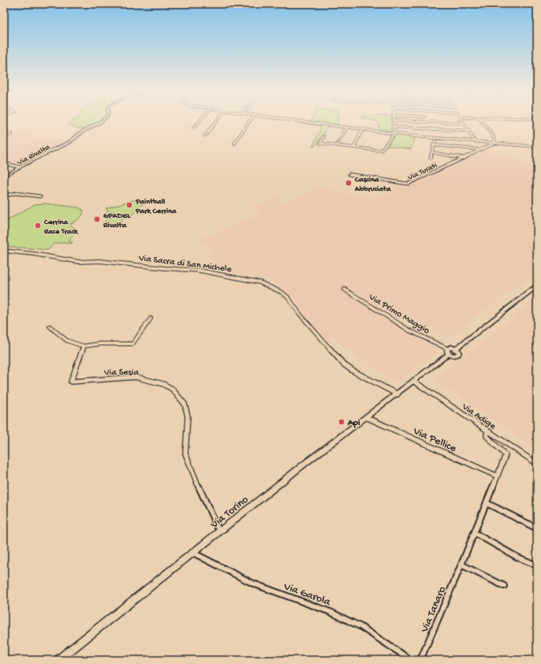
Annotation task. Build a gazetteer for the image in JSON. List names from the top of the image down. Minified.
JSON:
{"streets":{"main road":["Via Torino"],"street":["Via Rivalta","Via Turati","Via Sacra di San Michele","Via Primo Maggio","Via Sesia","Via Adige","Via Pellice","Via Garola","Via Tanaro"]},"crossings":[["Via Sacra di San Michele","Via Torino"],["Via Sesia","Via Torino"],["Via Adige","Via Torino"],["Via Adige","Via Tanaro"],["Via Pellice","Via Torino"],["Via Pellice","Via Tanaro"],["Via Torino","Via Garola"]],"places":["Cascina Abbruciata","Paintball Park Cerrina","GPADEL Rivalta","Cerrina Race Track","Api"]}
